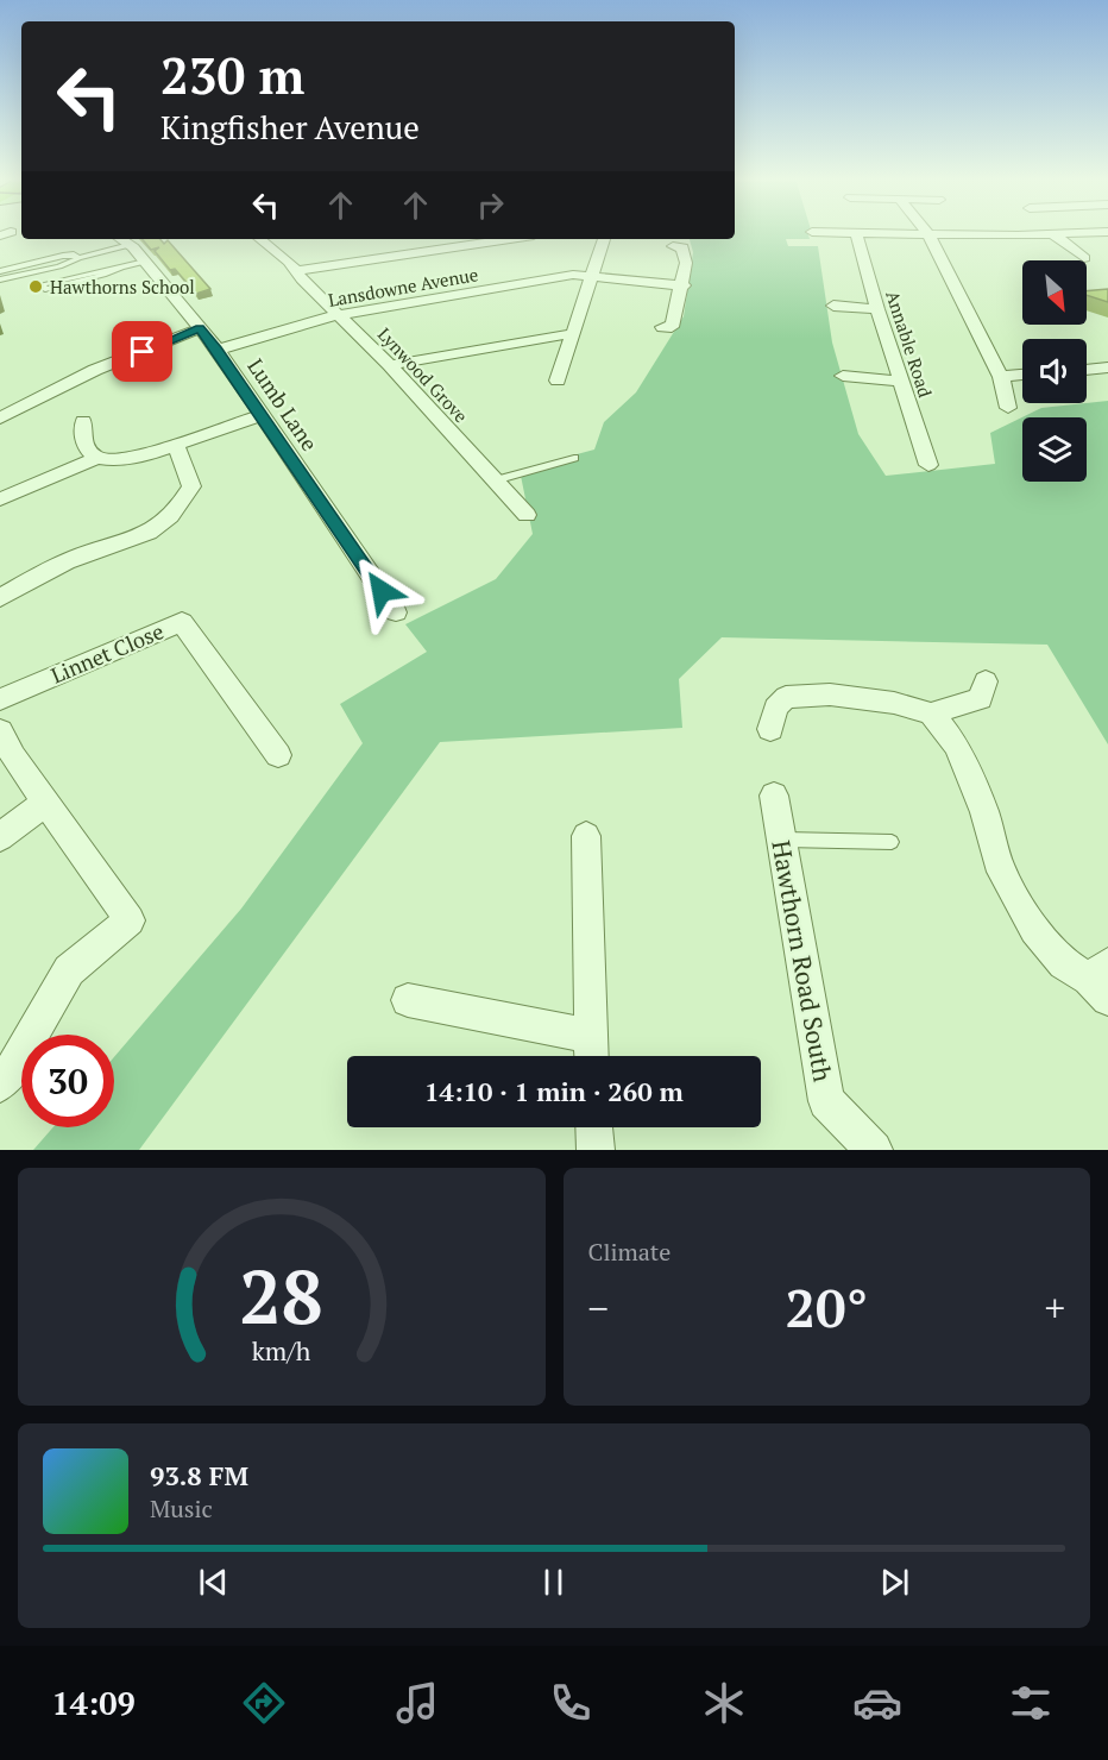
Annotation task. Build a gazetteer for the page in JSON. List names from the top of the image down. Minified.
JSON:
{"streets":{"street":["Lansdowne Avenue","Annable Road","Lynwood Grove","Lumb Lane","Linnet Close","Hawthorn Road South"]},"crossings":[["Lansdowne Avenue","Lynwood Grove"],["Lansdowne Avenue","Lumb Lane"]],"places":["Hawthorns School"],"north":"bottom right","page":{"turn":["230 m","Kingfisher Avenue"],"limit":"30","trip":"14:10 · 1 min · 260 m","tile":"Climate","heat":["−","20°","+"],"song":["93.8 FM","Music"],"tabs":"14:09","gauge":["28","km/h"]}}
